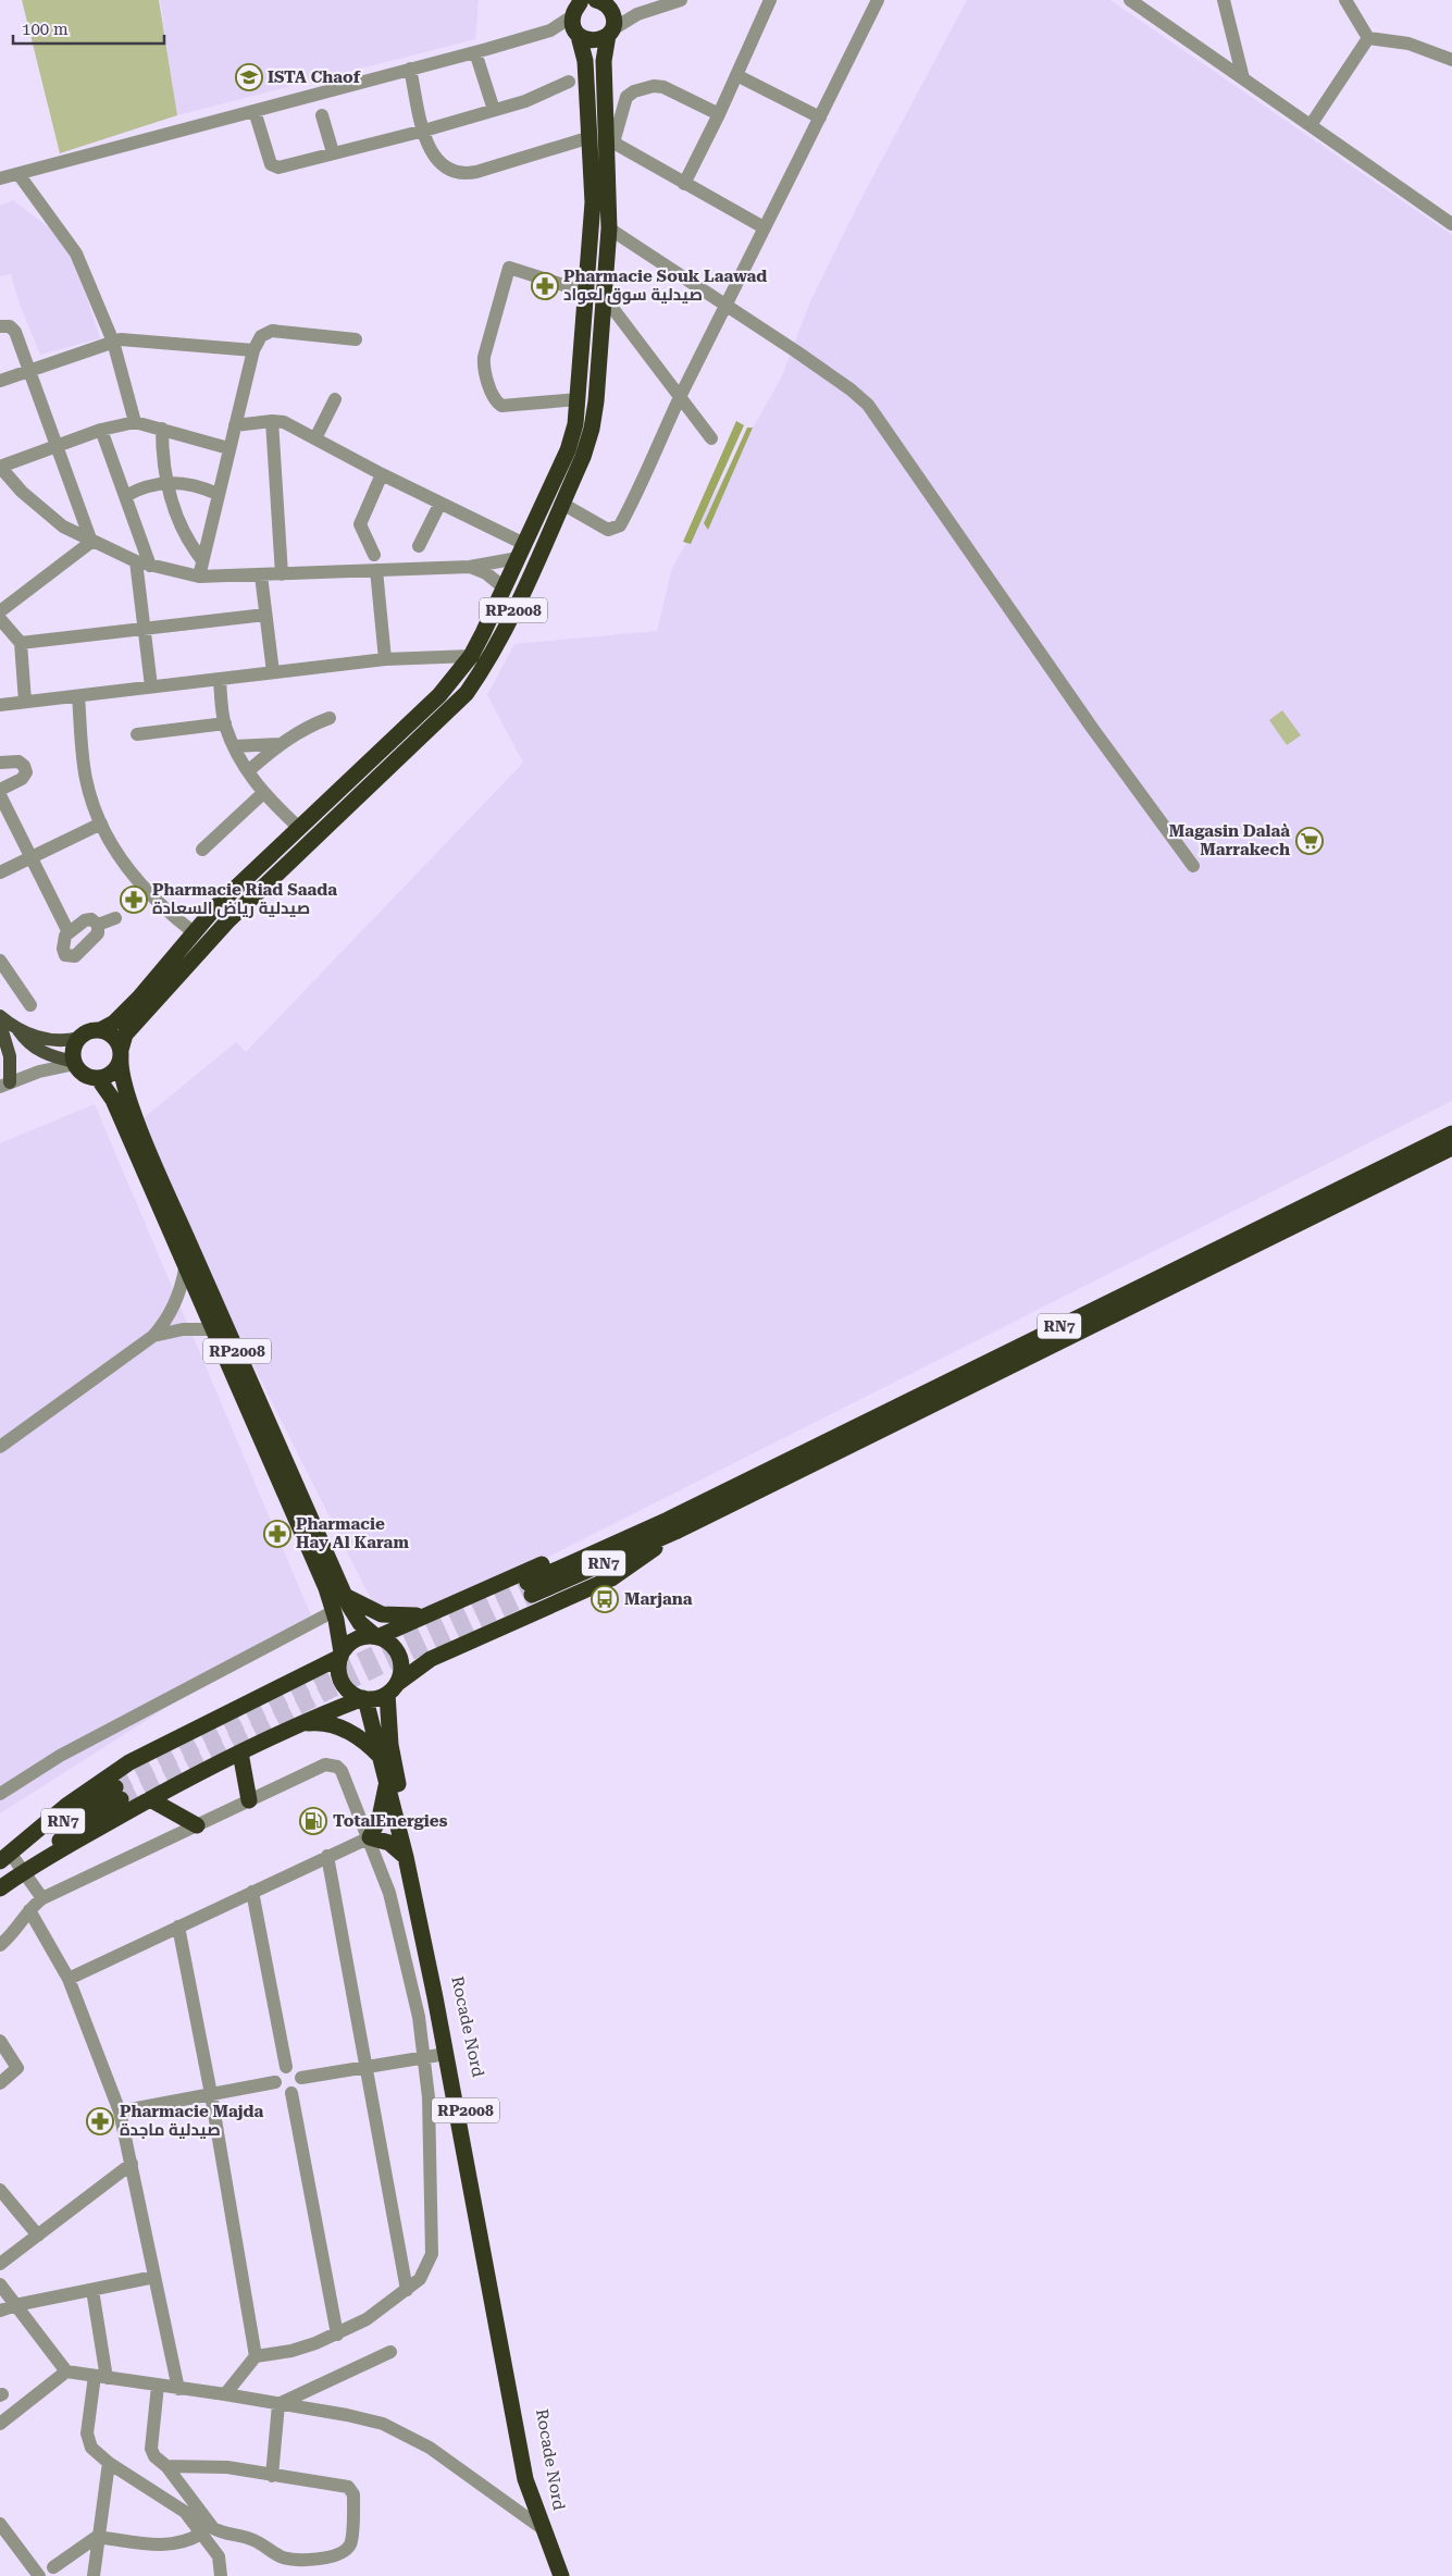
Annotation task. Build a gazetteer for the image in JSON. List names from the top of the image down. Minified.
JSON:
{"streets":{"highway":["RP2008","RN7","Rocade Nord"]},"crossings":[["RP2008","Rocade Nord"]],"places":{"school or university":["ISTA Chaof"],"pharmacy":["Pharmacie Souk Laawad صيدلية سوق لعواد","Pharmacie Riad Saada صيدلية رياض السعادة","Pharmacie Hay Al Karam","Pharmacie Majda صيدلية ماجدة"],"supermarket":["Magasin Dalaà Marrakech"],"bus stop":["Marjana"],"fuel station":["TotalEnergies"]},"scale_bar":"100 m"}
